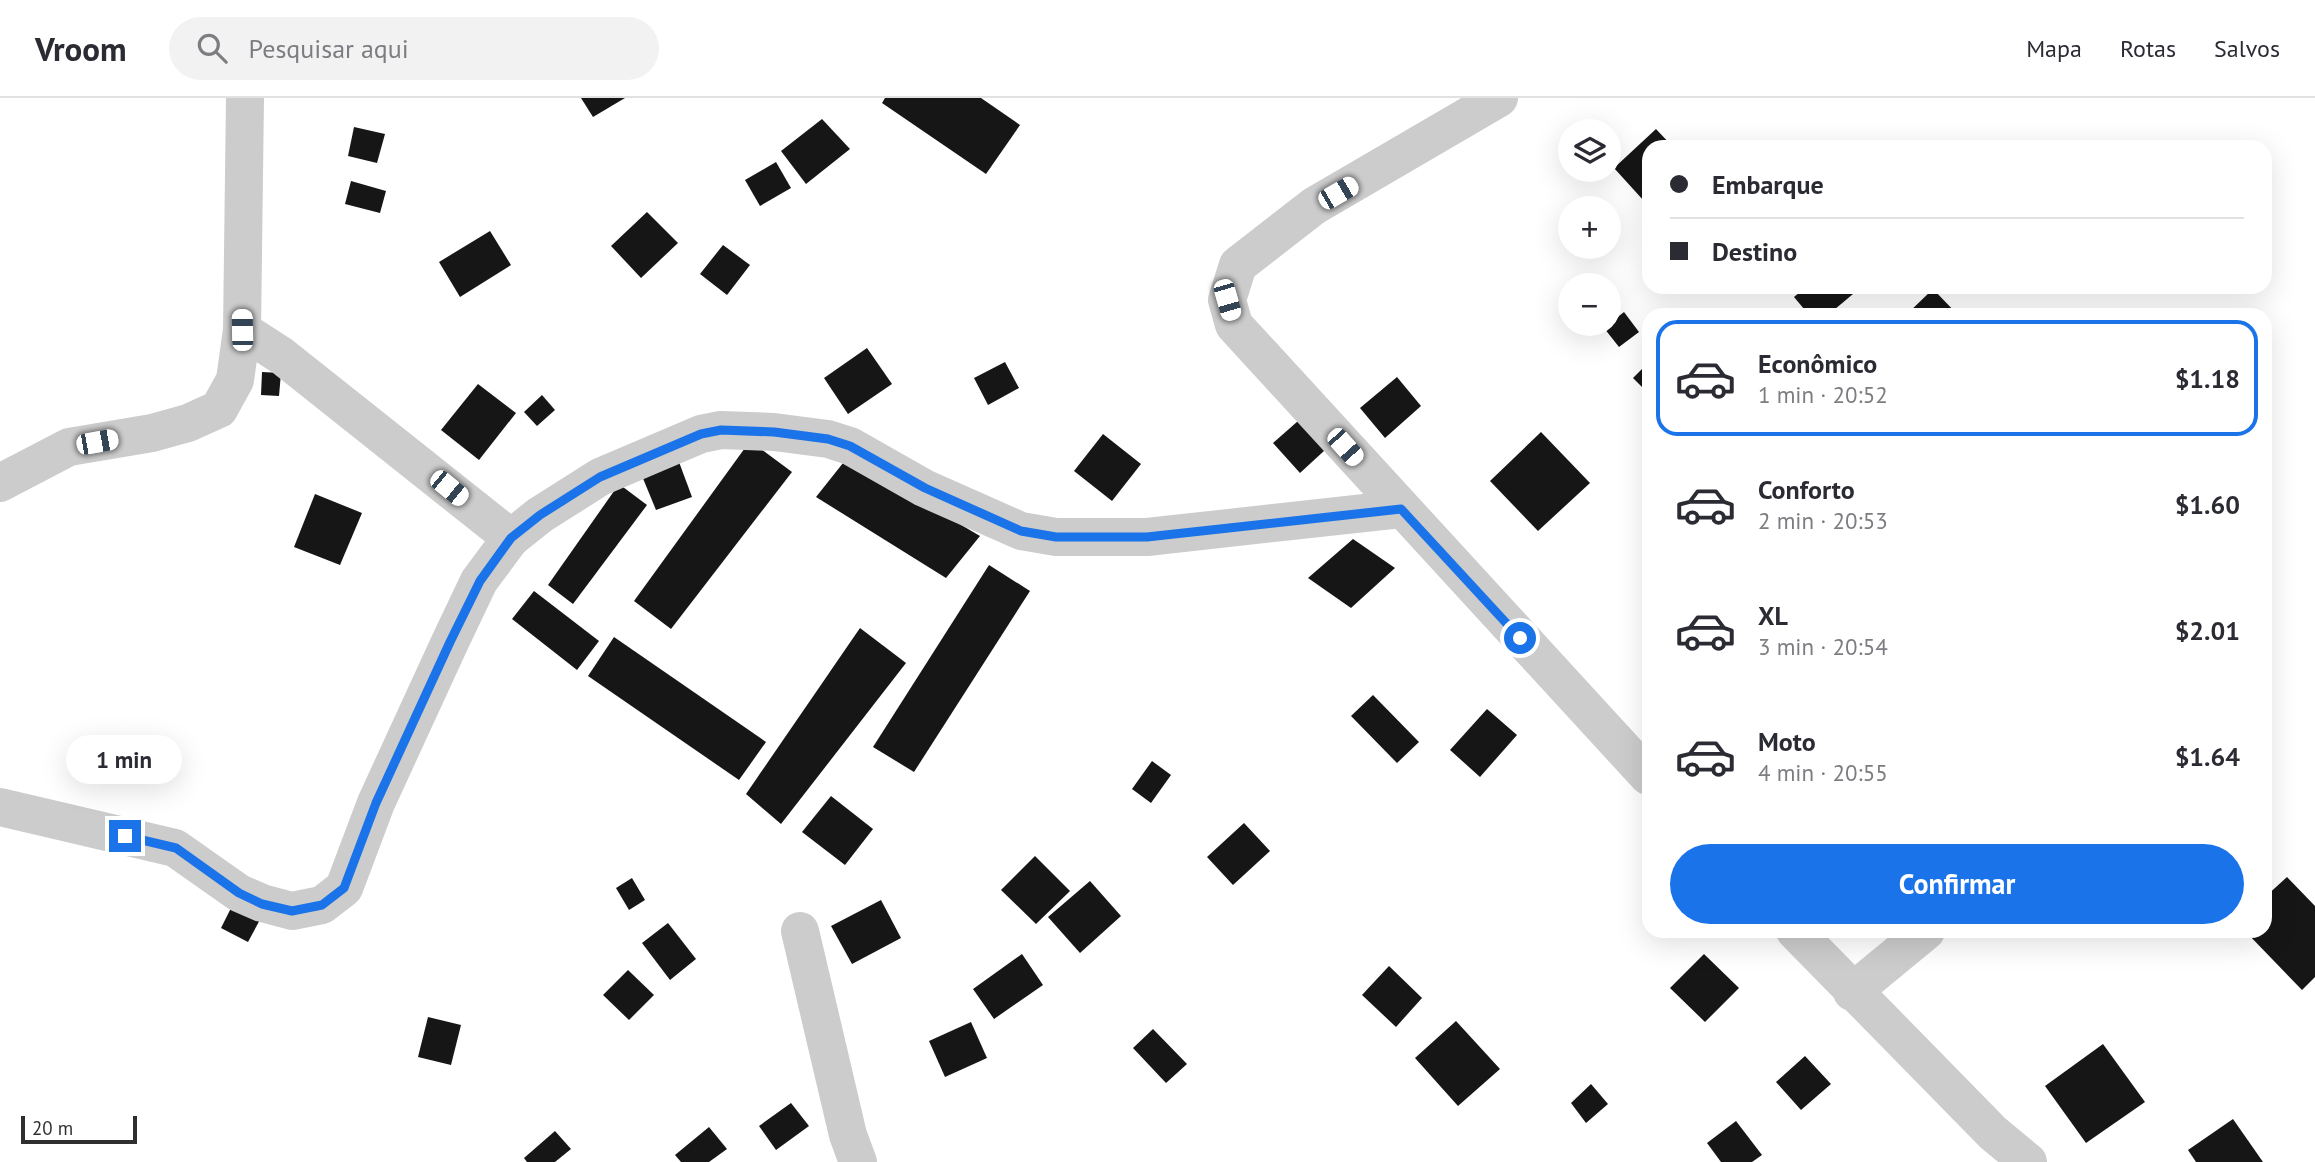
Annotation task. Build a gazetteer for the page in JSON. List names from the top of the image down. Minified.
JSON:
{"scale_bar":"20 m","page":{"header":"Vroom","search":"Pesquisar aqui","nav":["Mapa","Rotas","Salvos"],"map_buttons":["+","−"],"banner":["Embarque","Destino"],"list":[{"name":"Econômico","note":"1 min · 20:52","value":"$1.18"},{"name":"Conforto","note":"2 min · 20:53","value":"$1.60"},{"name":"XL","note":"3 min · 20:54","value":"$2.01"},{"name":"Moto","note":"4 min · 20:55","value":"$1.64"}],"bubble":"1 min","buttons":"Confirmar","scale":"20 m"}}
